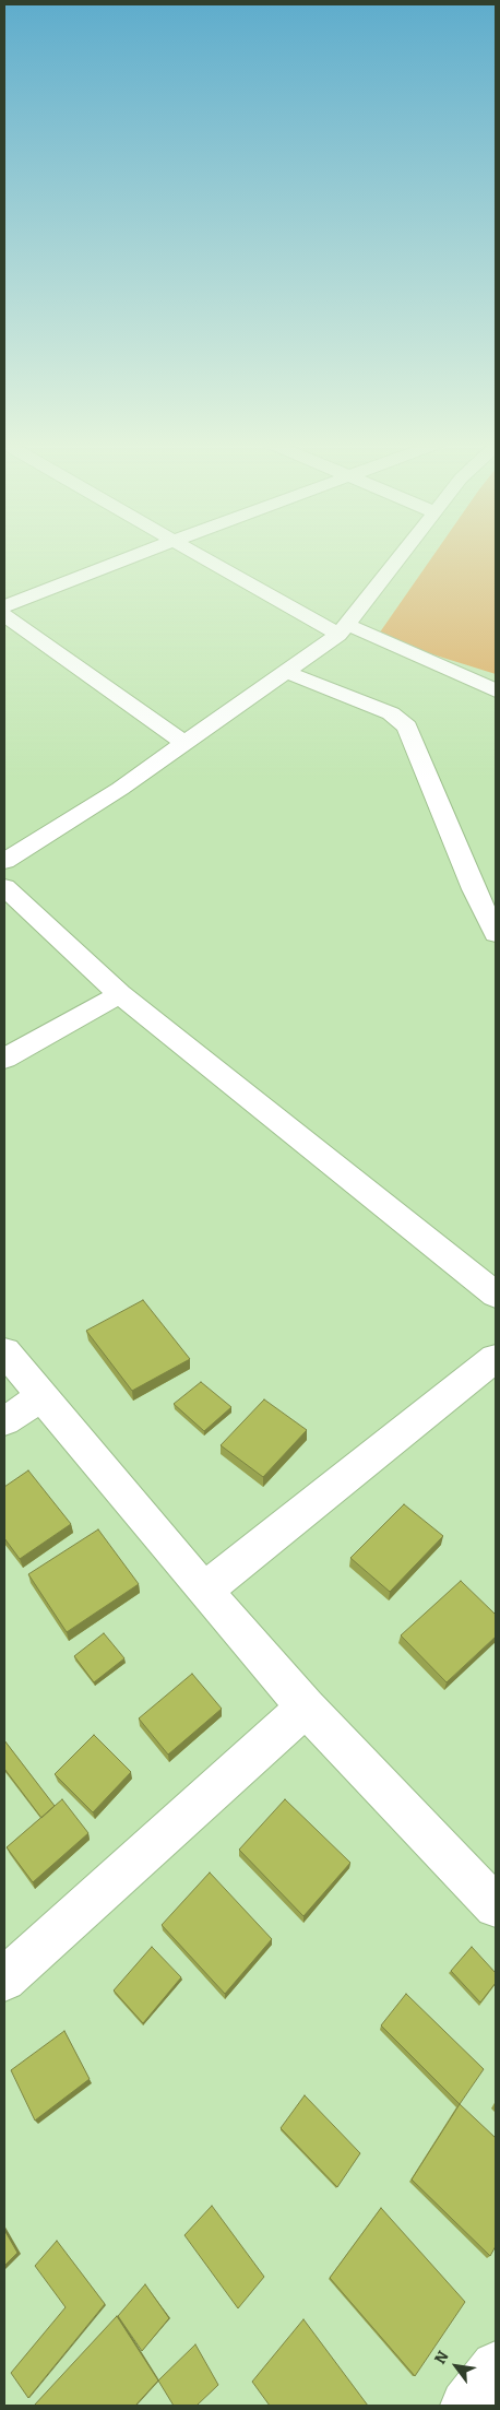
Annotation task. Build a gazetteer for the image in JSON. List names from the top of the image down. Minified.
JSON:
{"north":"top left"}
